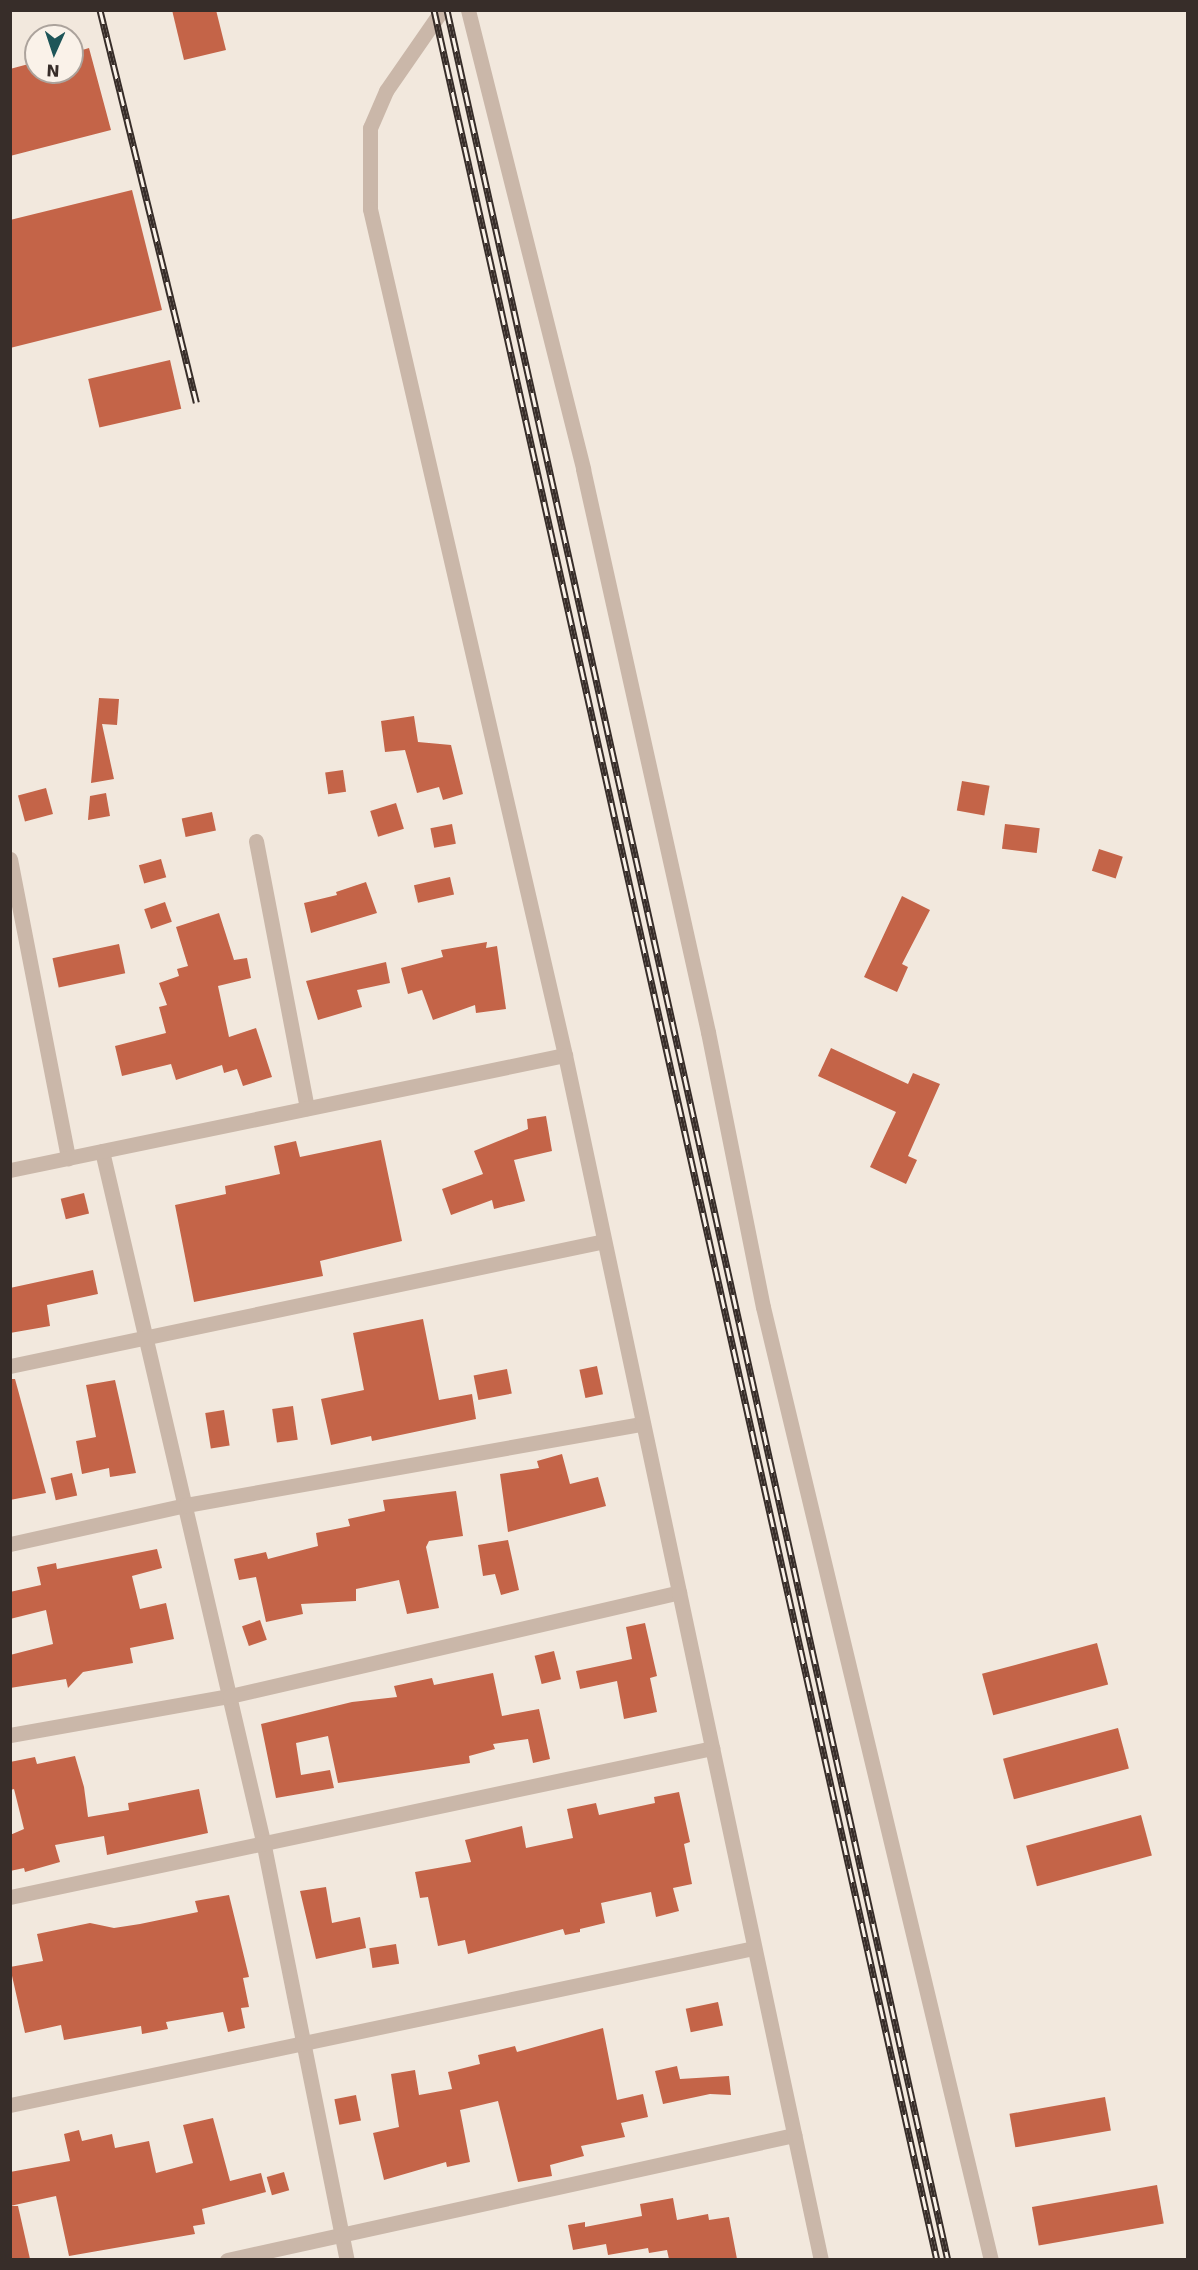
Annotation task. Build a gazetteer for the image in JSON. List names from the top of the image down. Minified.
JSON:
{"north":"bottom"}
